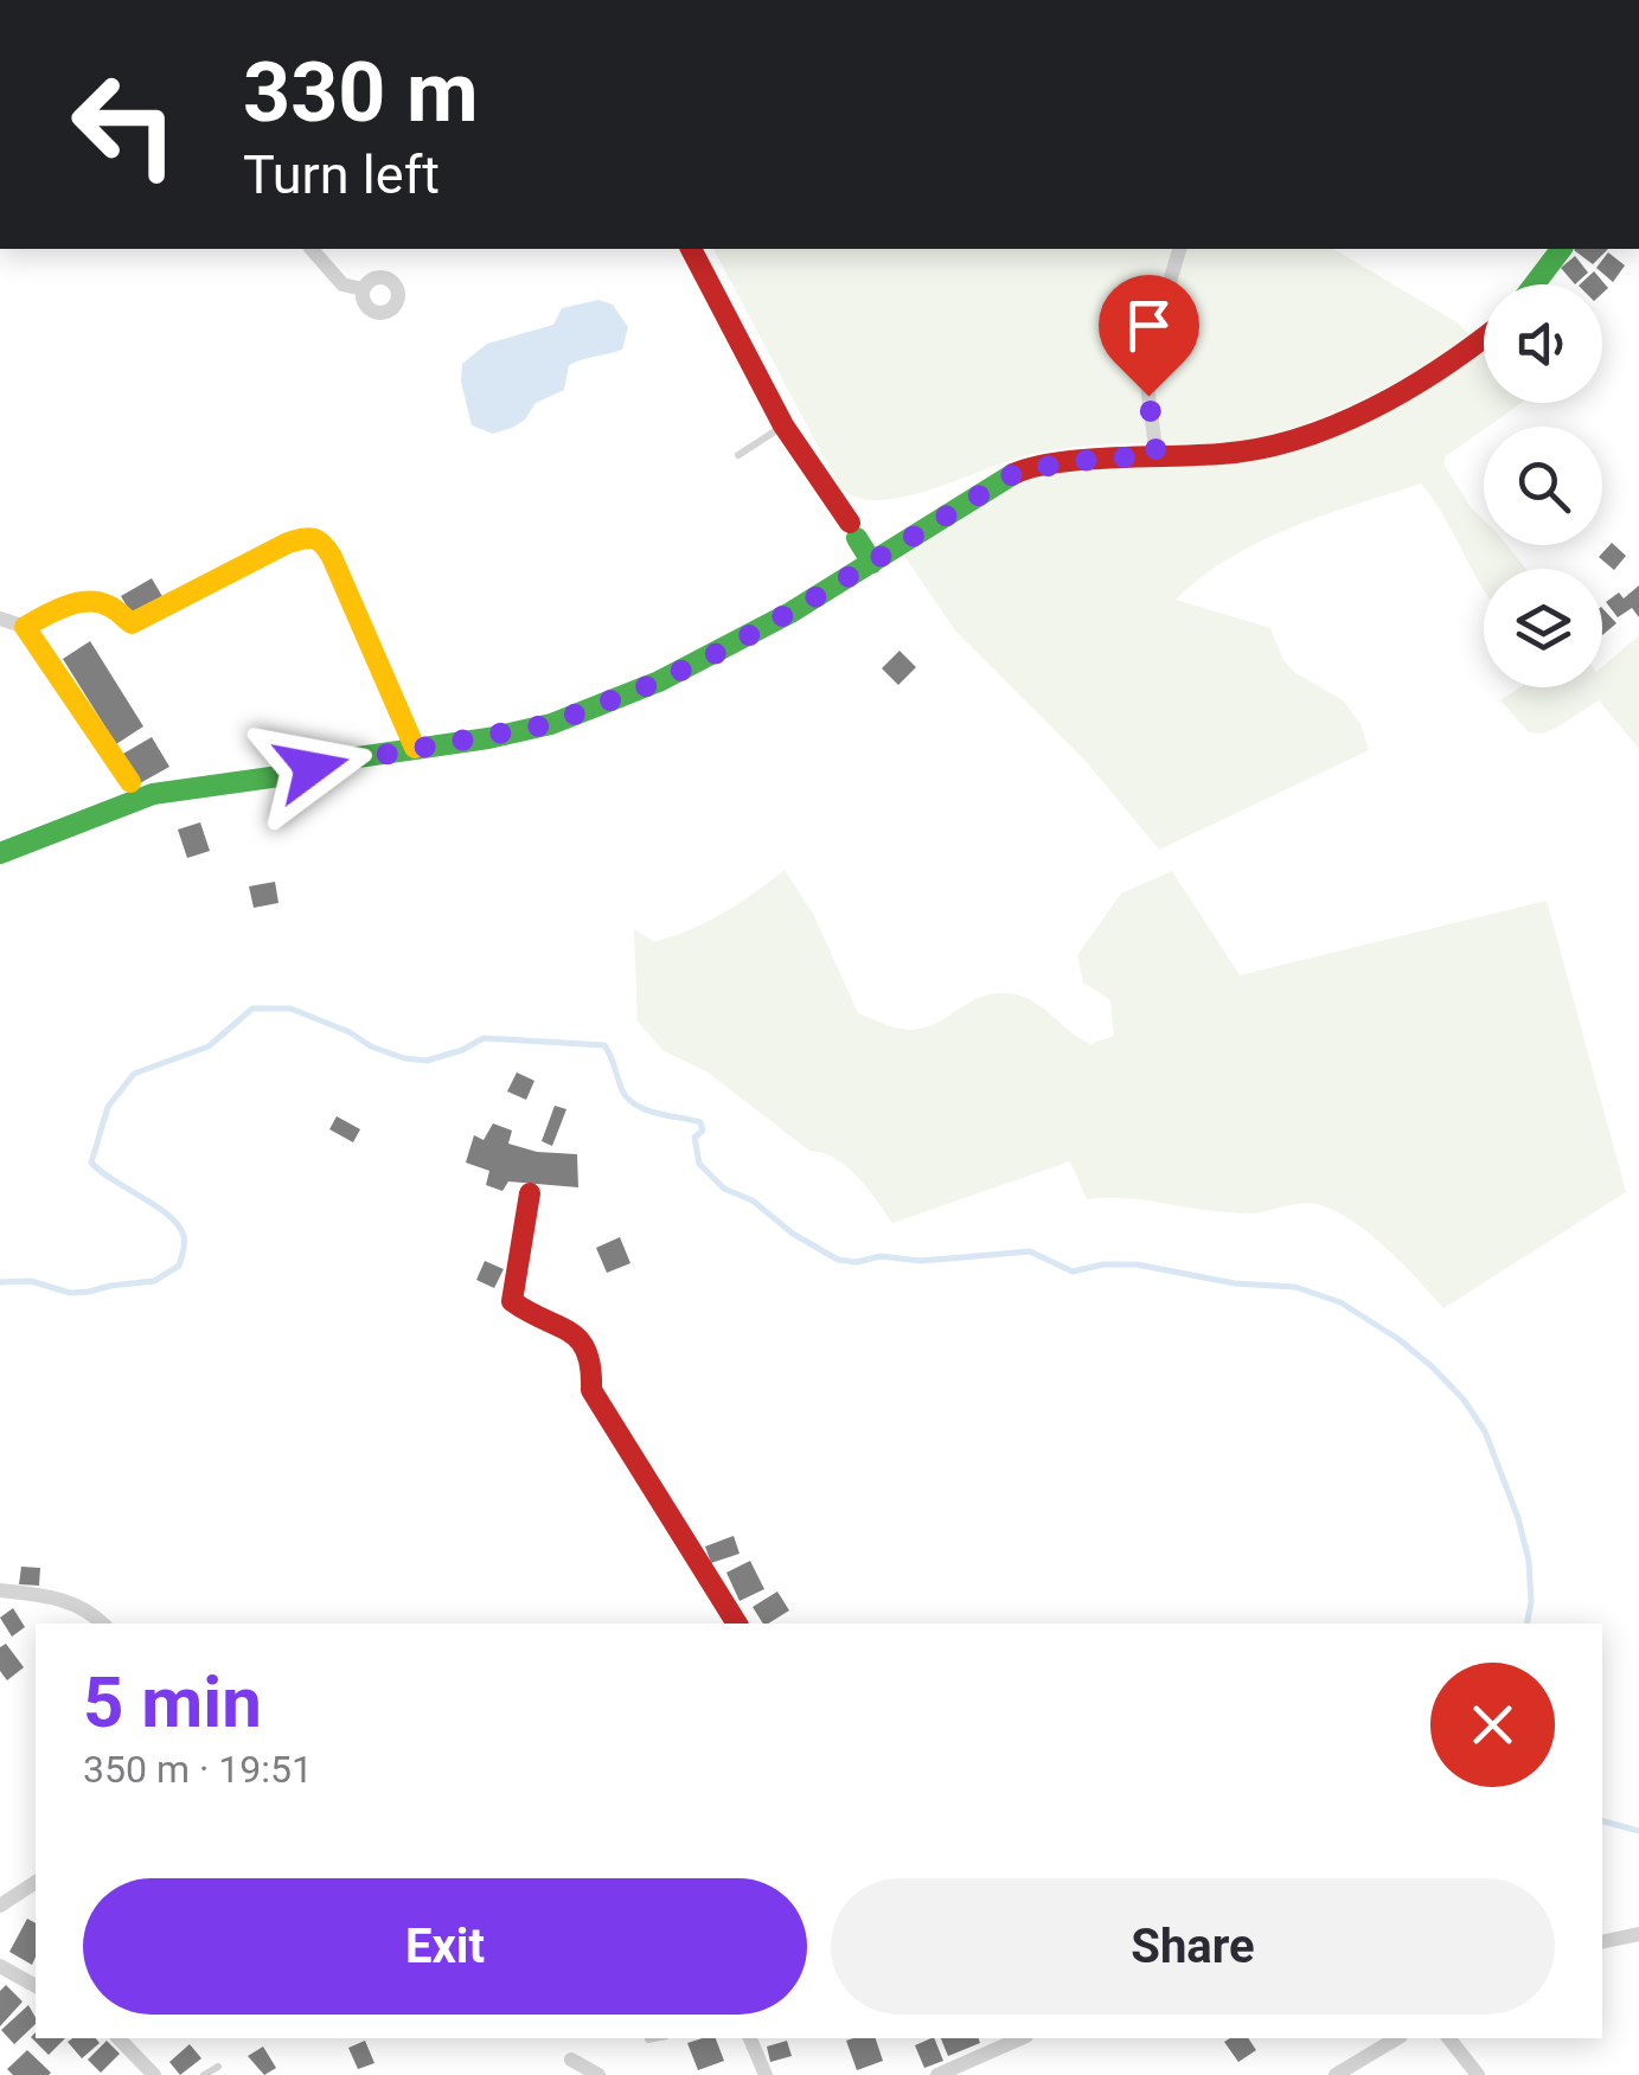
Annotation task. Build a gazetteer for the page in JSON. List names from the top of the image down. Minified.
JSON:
{"page":{"turn":["330 m","Turn left"],"heading":["5 min","350 m · 19:51"],"buttons":["Exit","Share"]}}
